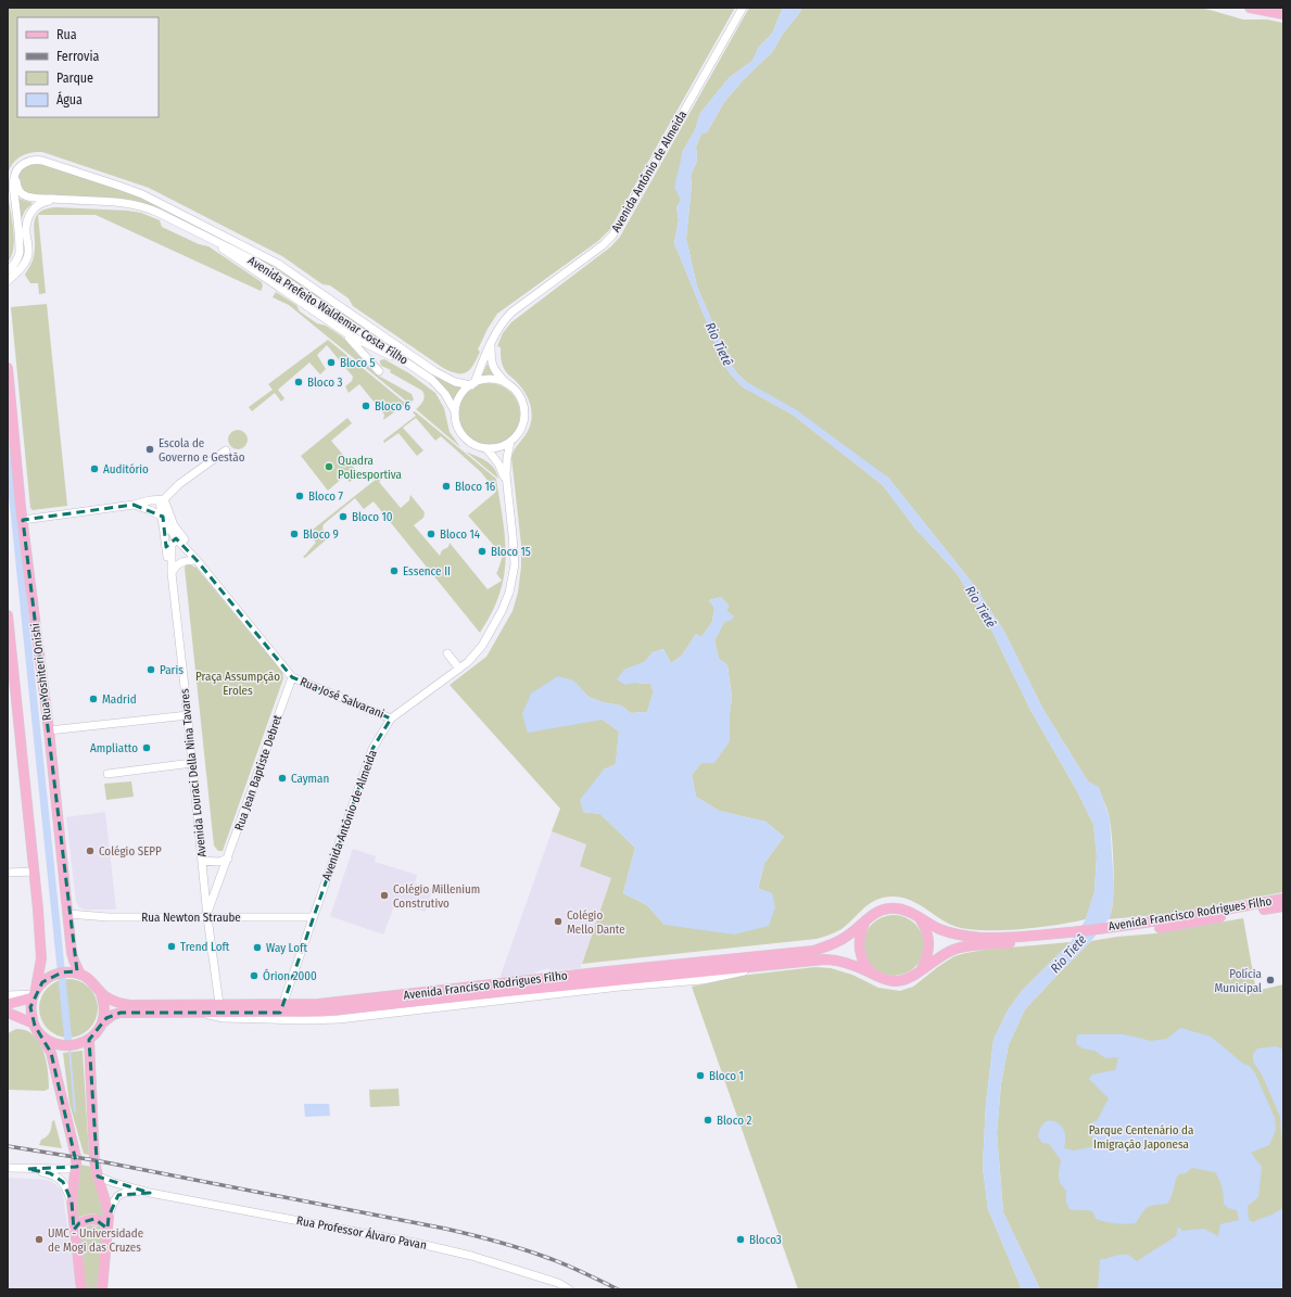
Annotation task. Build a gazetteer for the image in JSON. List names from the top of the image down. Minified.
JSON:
{"streets":{"main road":["Rua Yoshiteri Onishi","Avenida Francisco Rodrigues Filho"],"street":["Avenida Antônio de Almeida","Avenida Prefeito Waldemar Costa Filho","Rua José Salvarani","Avenida Louraci Della Nina Tavares","Rua Jean Baptiste Debret","Rua Newton Straube","Rua Professor Álvaro Pavan"]},"crossings":[["Avenida Antônio de Almeida","Avenida Prefeito Waldemar Costa Filho"],["Avenida Antônio de Almeida","Rua José Salvarani"],["Avenida Antônio de Almeida","Avenida Francisco Rodrigues Filho"],["Avenida Antônio de Almeida","Rua Newton Straube"],["Rua Yoshiteri Onishi","Avenida Francisco Rodrigues Filho"],["Rua Yoshiteri Onishi","Rua Newton Straube"],["Rua José Salvarani","Rua Jean Baptiste Debret"],["Avenida Louraci Della Nina Tavares","Rua Jean Baptiste Debret"],["Avenida Louraci Della Nina Tavares","Avenida Francisco Rodrigues Filho"],["Avenida Louraci Della Nina Tavares","Rua Newton Straube"],["Rua Jean Baptiste Debret","Rua Newton Straube"]],"water":["Rio Tietê"],"parks":["Praça Assumpção Eroles","Parque Centenário da Imigração Japonesa"],"places":["Bloco 5","Bloco 3","Bloco 6","Escola de Governo e Gestão","Quadra Poliesportiva","Auditório","Bloco 16","Bloco 7","Bloco 10","Bloco 9","Bloco 14","Bloco 15","Essence II","Paris","Madrid","Ampliatto","Cayman","Colégio SEPP","Colégio Millenium Construtivo","Colégio Mello Dante","Trend Loft","Way Loft","Órion 2000","Polícia Municipal","Bloco 1","Bloco 2","UMC - Universidade de Mogi das Cruzes","Bloco3"],"legend":["Rua","Ferrovia","Parque","Água"]}
